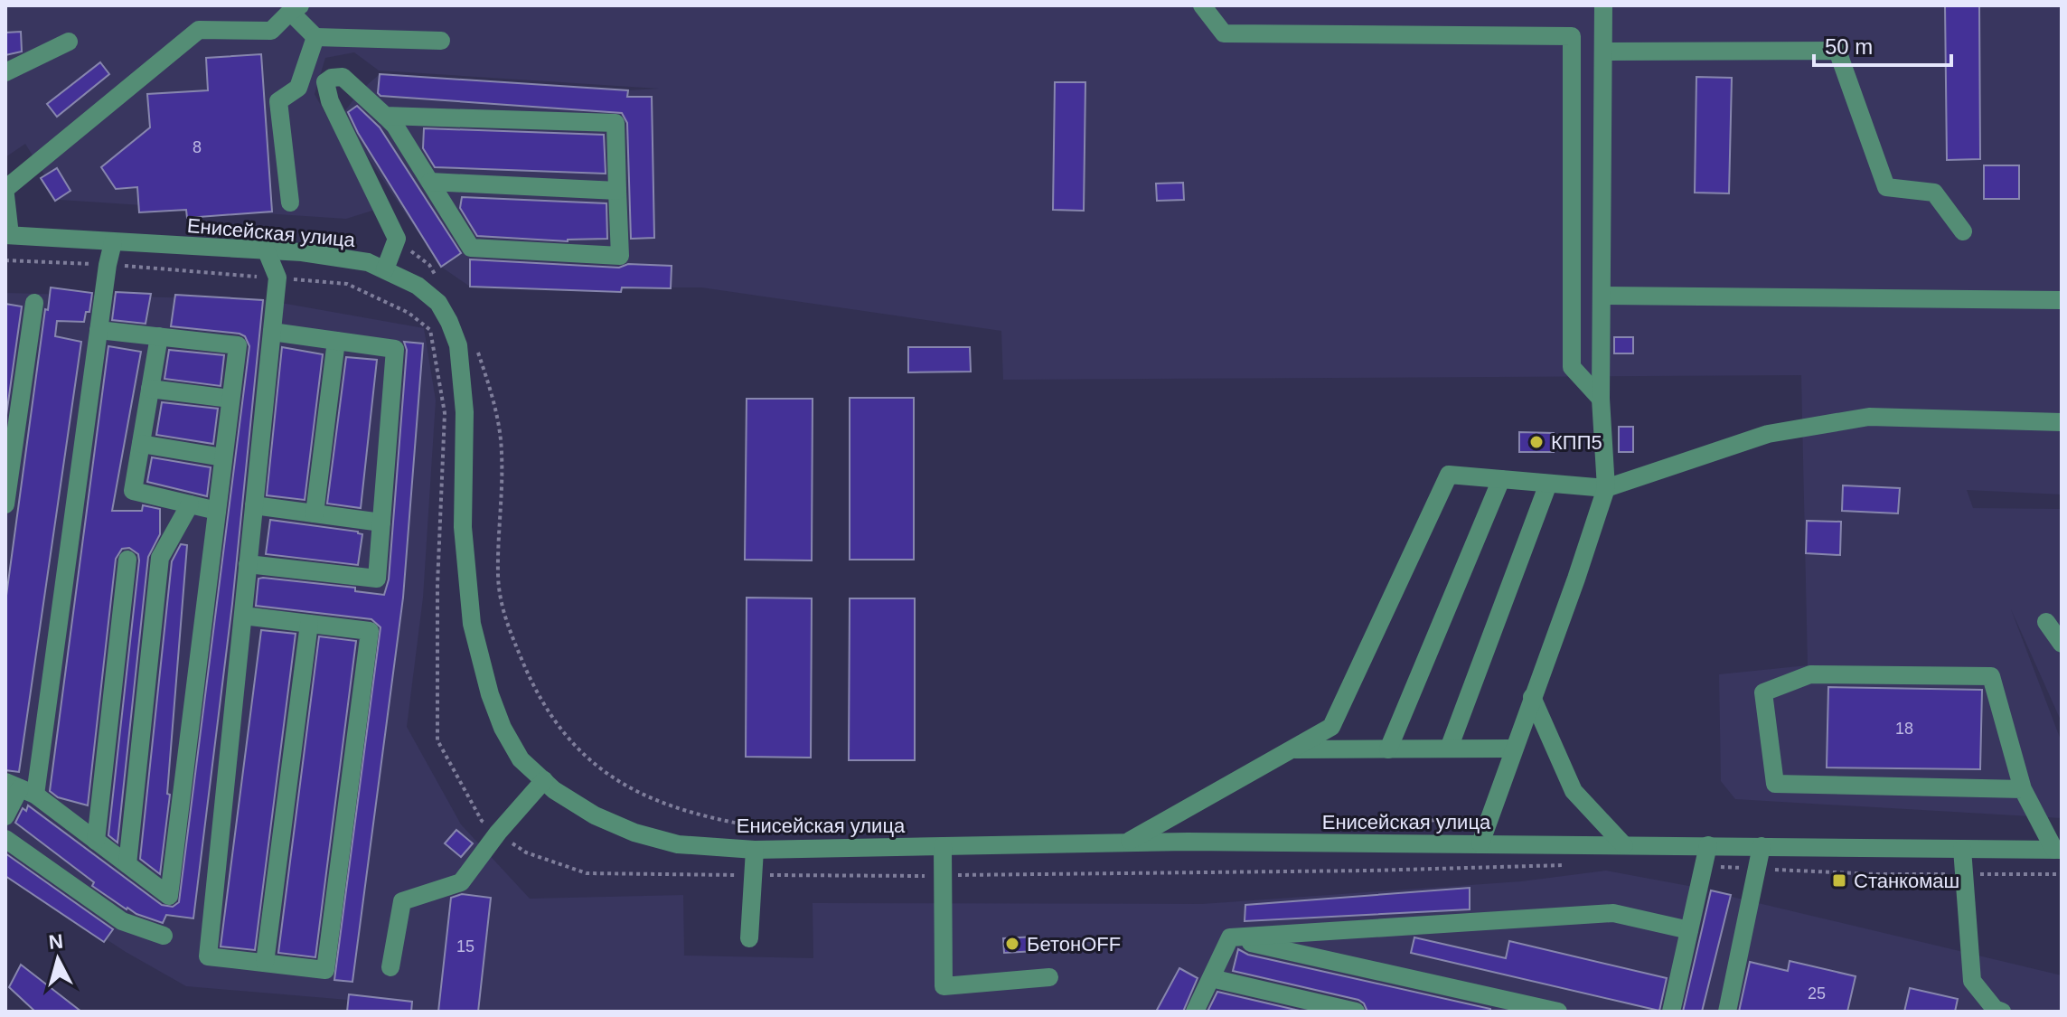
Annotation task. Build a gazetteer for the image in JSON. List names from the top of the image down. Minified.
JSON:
{"streets":{"street":["Енисейская улица"]},"places":{"other":["КПП5","БетонOFF"],"transit":["Станкомаш"]},"house_numbers":["8","18","15","25"],"scale_bar":"50 m","north":"top"}
